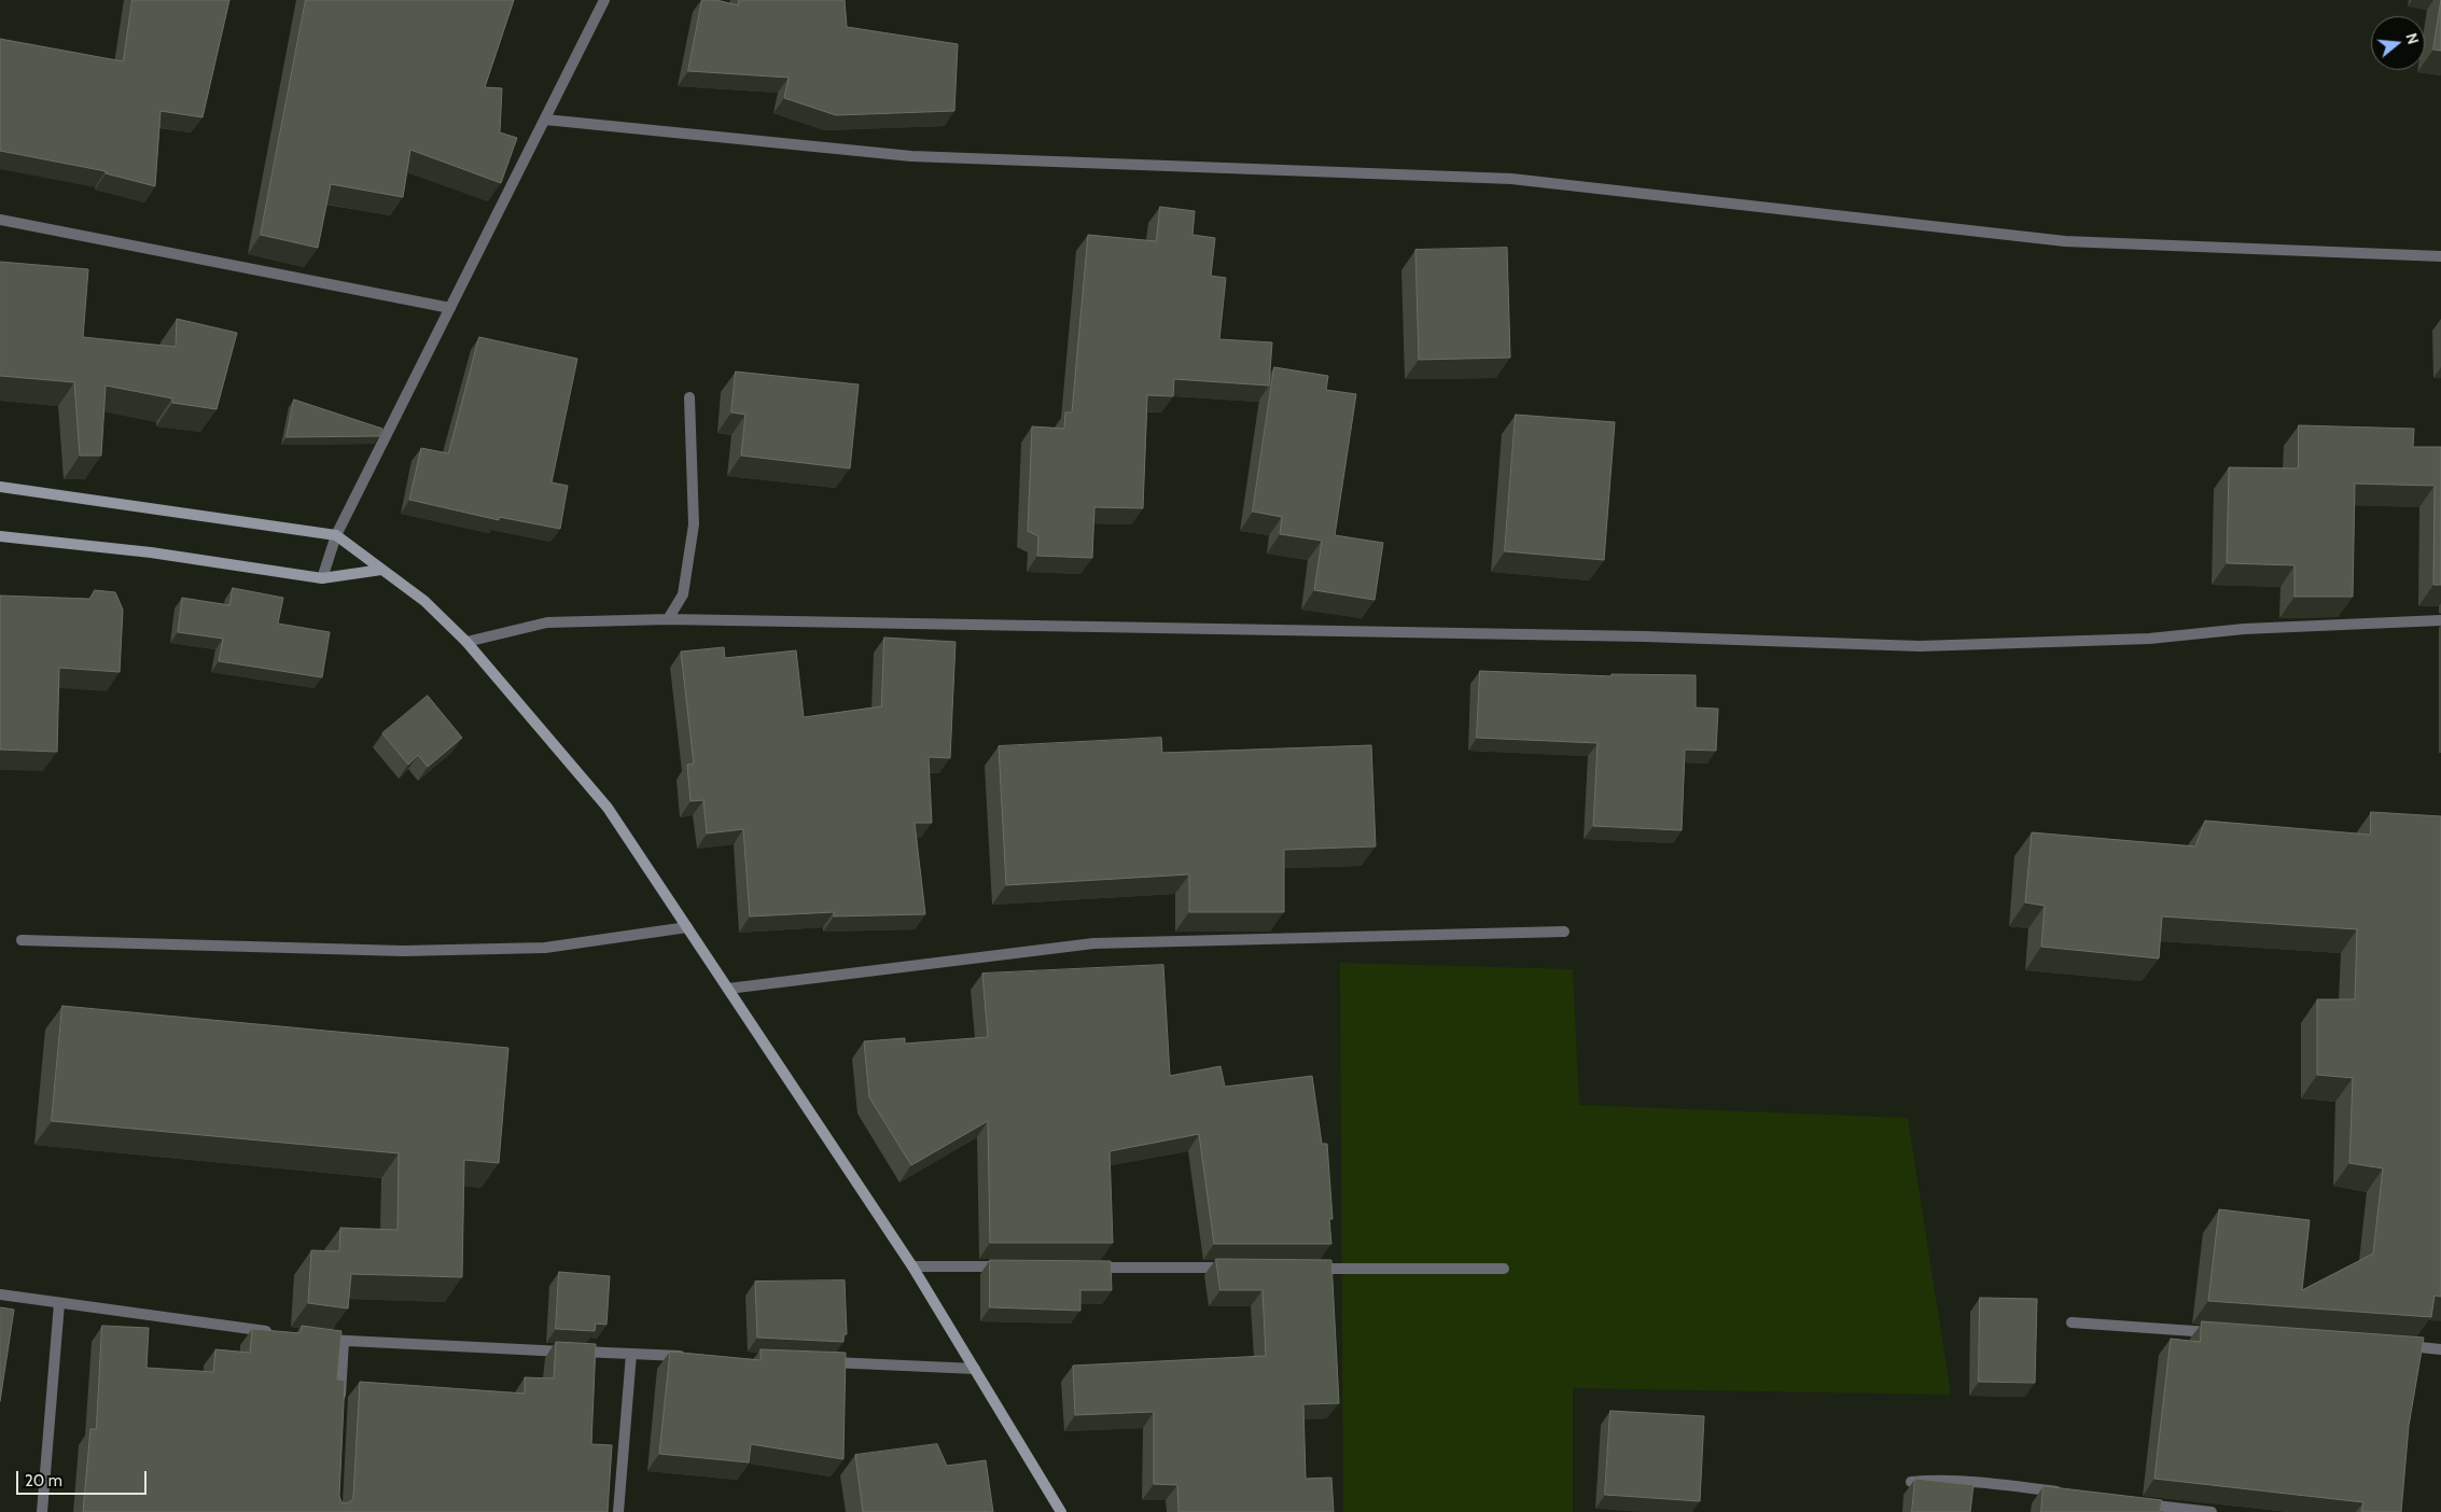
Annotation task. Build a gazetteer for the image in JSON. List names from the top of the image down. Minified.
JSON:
{"scale_bar":"20 m","north":"right"}
